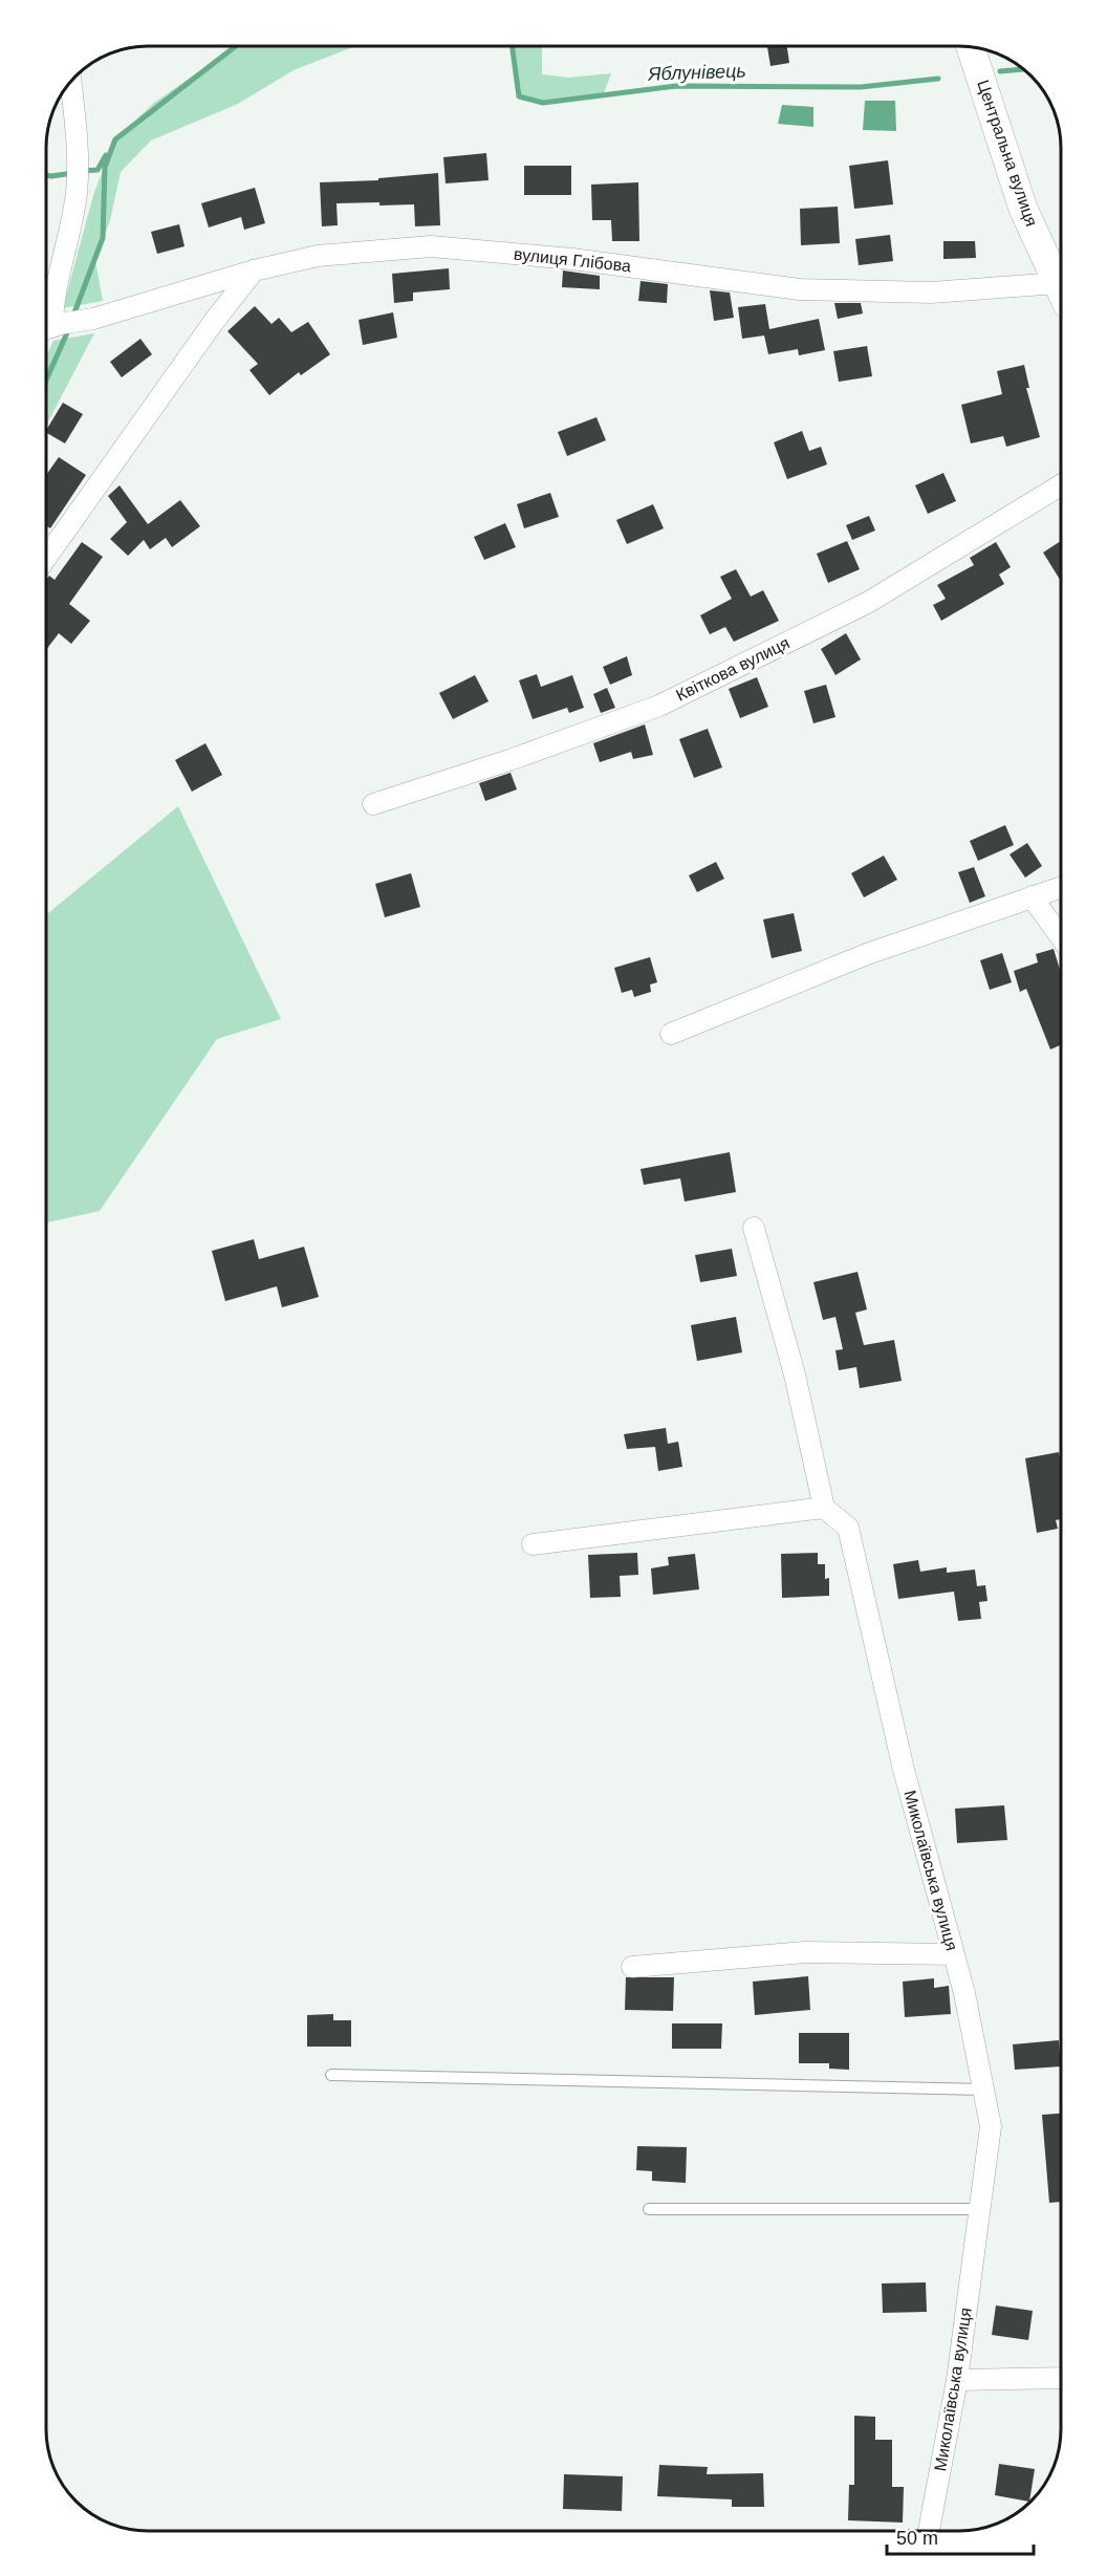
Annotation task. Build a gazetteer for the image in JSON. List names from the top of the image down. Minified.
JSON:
{"streets":{"main road":["Центральна вулиця"],"street":["вулиця Глібова","Квіткова вулиця","Миколаївська вулиця"]},"water":["Яблунівець"],"scale_bar":"50 m"}
